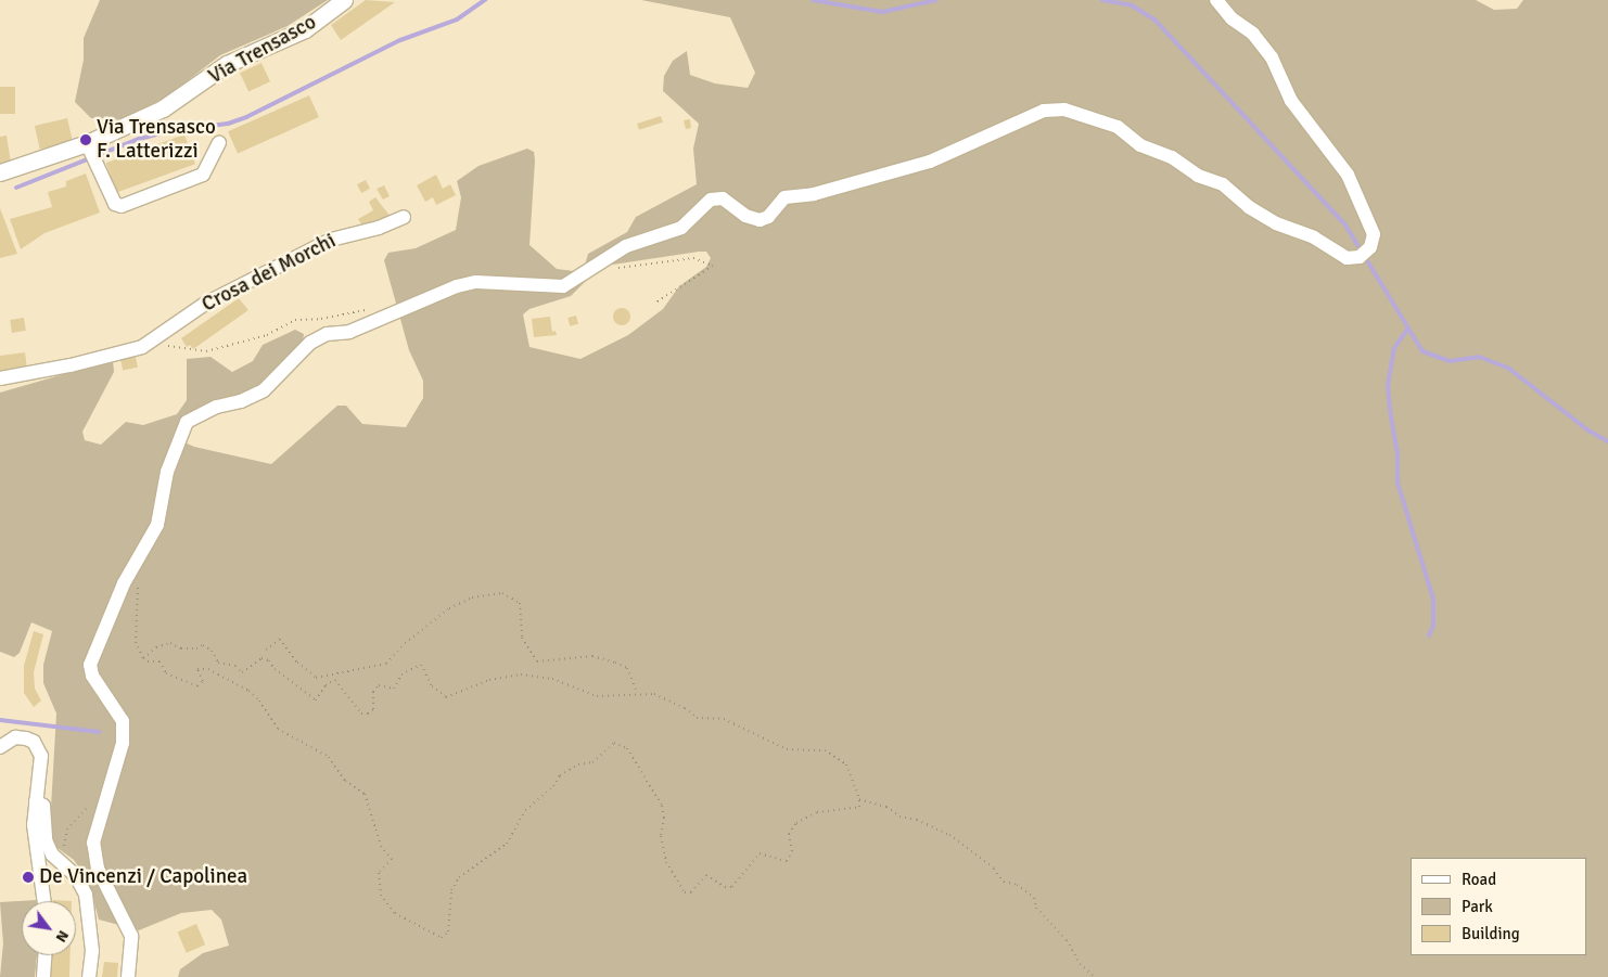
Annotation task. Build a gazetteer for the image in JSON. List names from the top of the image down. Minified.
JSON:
{"streets":{"main road":["Via Trensasco"],"street":["Crosa dei Morchi"]},"places":["Via Trensasco F. Latterizzi","De Vincenzi / Capolinea"],"legend":["Road","Park","Building"],"north":"bottom right"}
